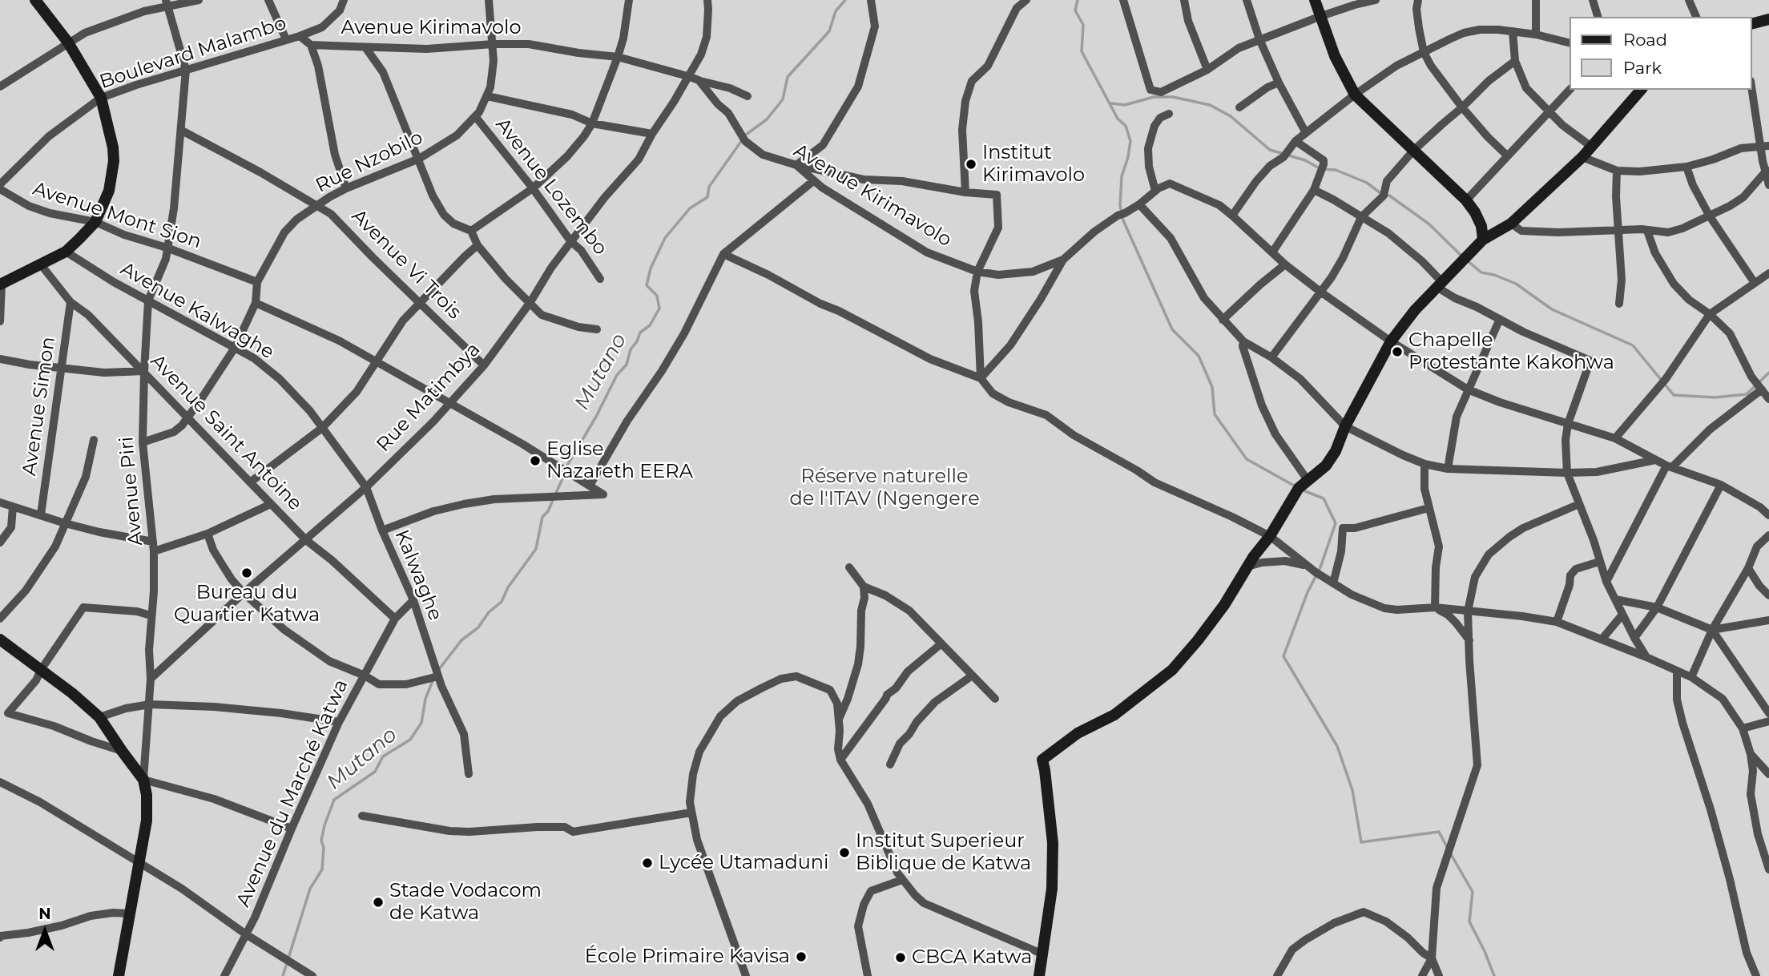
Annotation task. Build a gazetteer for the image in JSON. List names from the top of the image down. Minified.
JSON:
{"streets":{"street":["Avenue Kirimavolo","Boulevard Malambo","Rue Nzobilo","Avenue Lozembo","Avenue Mont Sion","Avenue Vi Trois","Avenue Kalwaghe","Rue Matimbya","Avenue Simon","Avenue Saint Antoine","Avenue Piri","Kalwaghe","Avenue du Marché Katwa"]},"crossings":[["Avenue Kirimavolo","Rue Nzobilo"],["Avenue Kirimavolo","Rue Matimbya"],["Boulevard Malambo","Avenue Piri"],["Rue Nzobilo","Avenue Lozembo"],["Rue Nzobilo","Avenue Mont Sion"],["Rue Nzobilo","Avenue Vi Trois"],["Rue Nzobilo","Avenue Kalwaghe"],["Rue Nzobilo","Avenue Saint Antoine"],["Rue Nzobilo","Avenue Piri"],["Avenue Lozembo","Rue Matimbya"],["Avenue Mont Sion","Avenue Piri"],["Avenue Vi Trois","Rue Matimbya"],["Avenue Vi Trois","Avenue Piri"],["Avenue Kalwaghe","Rue Matimbya"],["Avenue Kalwaghe","Avenue Piri"],["Avenue Kalwaghe","Kalwaghe"],["Rue Matimbya","Avenue Saint Antoine"],["Rue Matimbya","Avenue Piri"],["Rue Matimbya","Kalwaghe"],["Avenue Simon","Avenue Saint Antoine"],["Avenue Saint Antoine","Avenue Piri"],["Avenue Saint Antoine","Avenue du Marché Katwa"],["Kalwaghe","Avenue du Marché Katwa"]],"water":["Mutano"],"parks":["Réserve naturelle de l'ITAV (Ngengere"],"places":["Institut Kirimavolo","Chapelle Protestante Kakohwa","Eglise Nazareth EERA","Bureau du Quartier Katwa","Institut Superieur Biblique de Katwa","Lycée Utamaduni","Stade Vodacom de Katwa","École Primaire Kavisa","CBCA Katwa"],"legend":["Road","Park"],"north":"top"}
